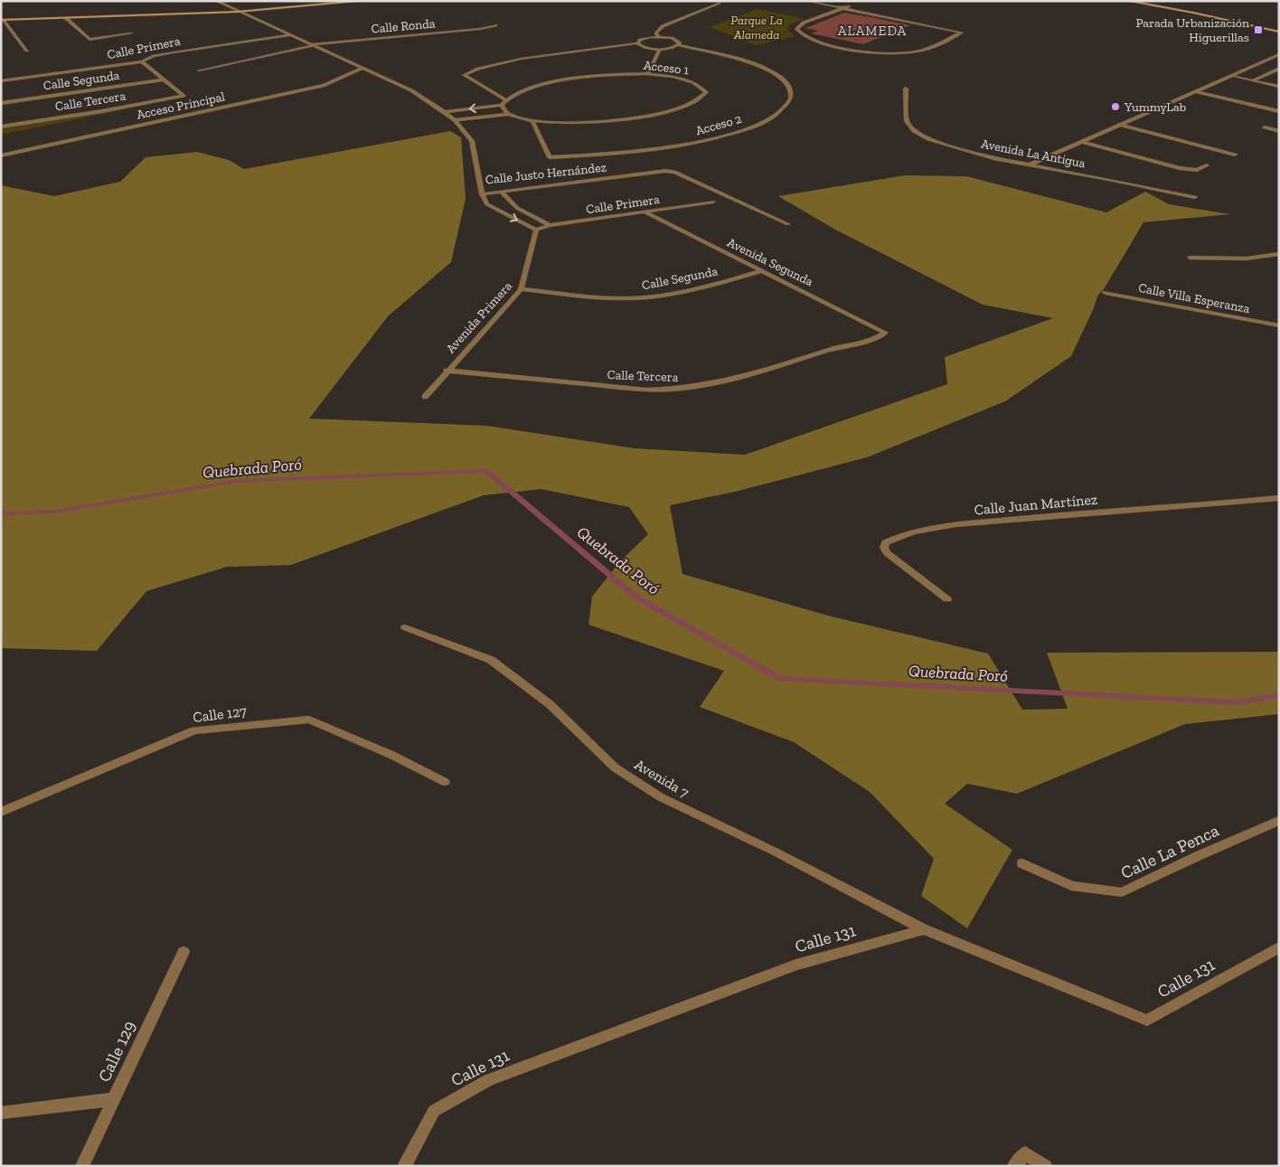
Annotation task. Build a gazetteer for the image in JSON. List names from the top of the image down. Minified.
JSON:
{"streets":{"street":["Calle Ronda","Calle Primera","Acceso 1","Calle Segunda","Calle Tercera","Acceso Principal","Acceso 2","Avenida La Antigua","Calle Justo Hernández","Avenida Segunda","Calle Villa Esperanza","Avenida Primera","Calle Juan Martínez","Calle 127","Avenida 7","Calle La Penca","Calle 131","Calle 129"]},"crossings":[["Calle Ronda","Calle Justo Hernández"],["Calle Primera","Calle Justo Hernández"],["Calle Primera","Avenida Segunda"],["Calle Primera","Avenida Primera"],["Acceso 1","Acceso 2"],["Acceso 1","Calle Justo Hernández"],["Calle Segunda","Calle Tercera"],["Calle Segunda","Avenida Segunda"],["Calle Segunda","Avenida Primera"],["Calle Tercera","Avenida Segunda"],["Calle Tercera","Avenida Primera"],["Acceso Principal","Calle Justo Hernández"],["Avenida 7","Calle 131"]],"districts":["ALAMEDA"],"water":["Quebrada Poró"],"parks":["Parque La Alameda"],"places":{"transit":["Parada Urbanización Higuerillas"],"other":["YummyLab"]}}
